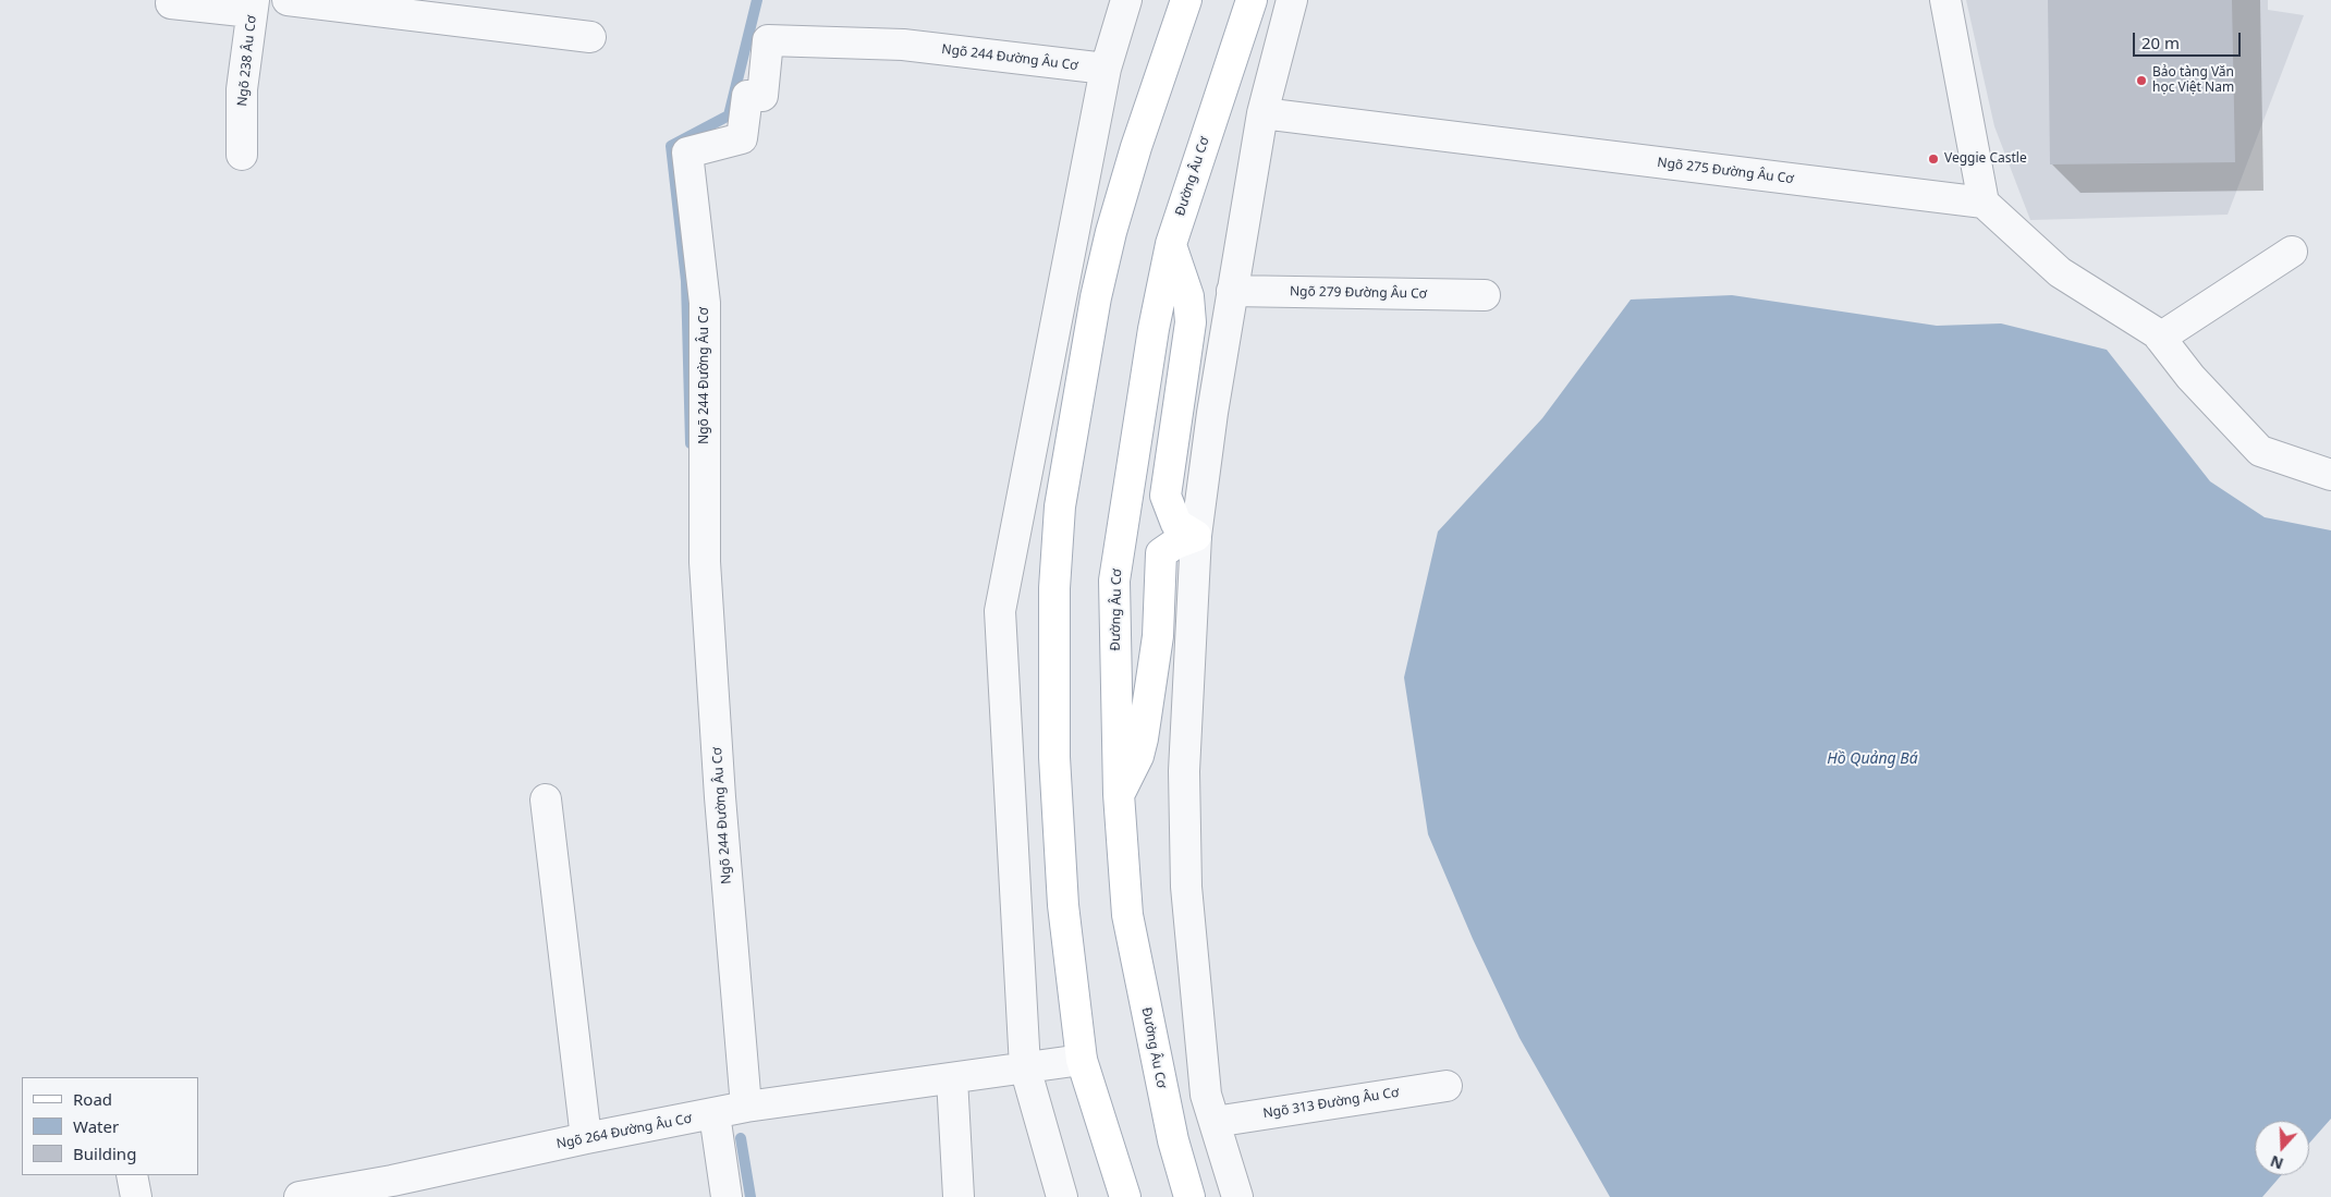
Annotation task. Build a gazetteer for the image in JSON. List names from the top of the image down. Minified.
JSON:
{"streets":{"main road":["Đường Âu Cơ"],"street":["Ngõ 244 Đường Âu Cơ","Ngõ 238 Âu Cơ","Ngõ 275 Đường Âu Cơ","Ngõ 279 Đường Âu Cơ","Ngõ 313 Đường Âu Cơ","Ngõ 264 Đường Âu Cơ"]},"crossings":[["Ngõ 244 Đường Âu Cơ","Ngõ 264 Đường Âu Cơ"]],"water":["Hồ Quảng Bá"],"places":["Bảo tàng Văn học Việt Nam","Veggie Castle"],"legend":["Road","Water","Building"],"scale_bar":"20 m","north":"bottom"}
